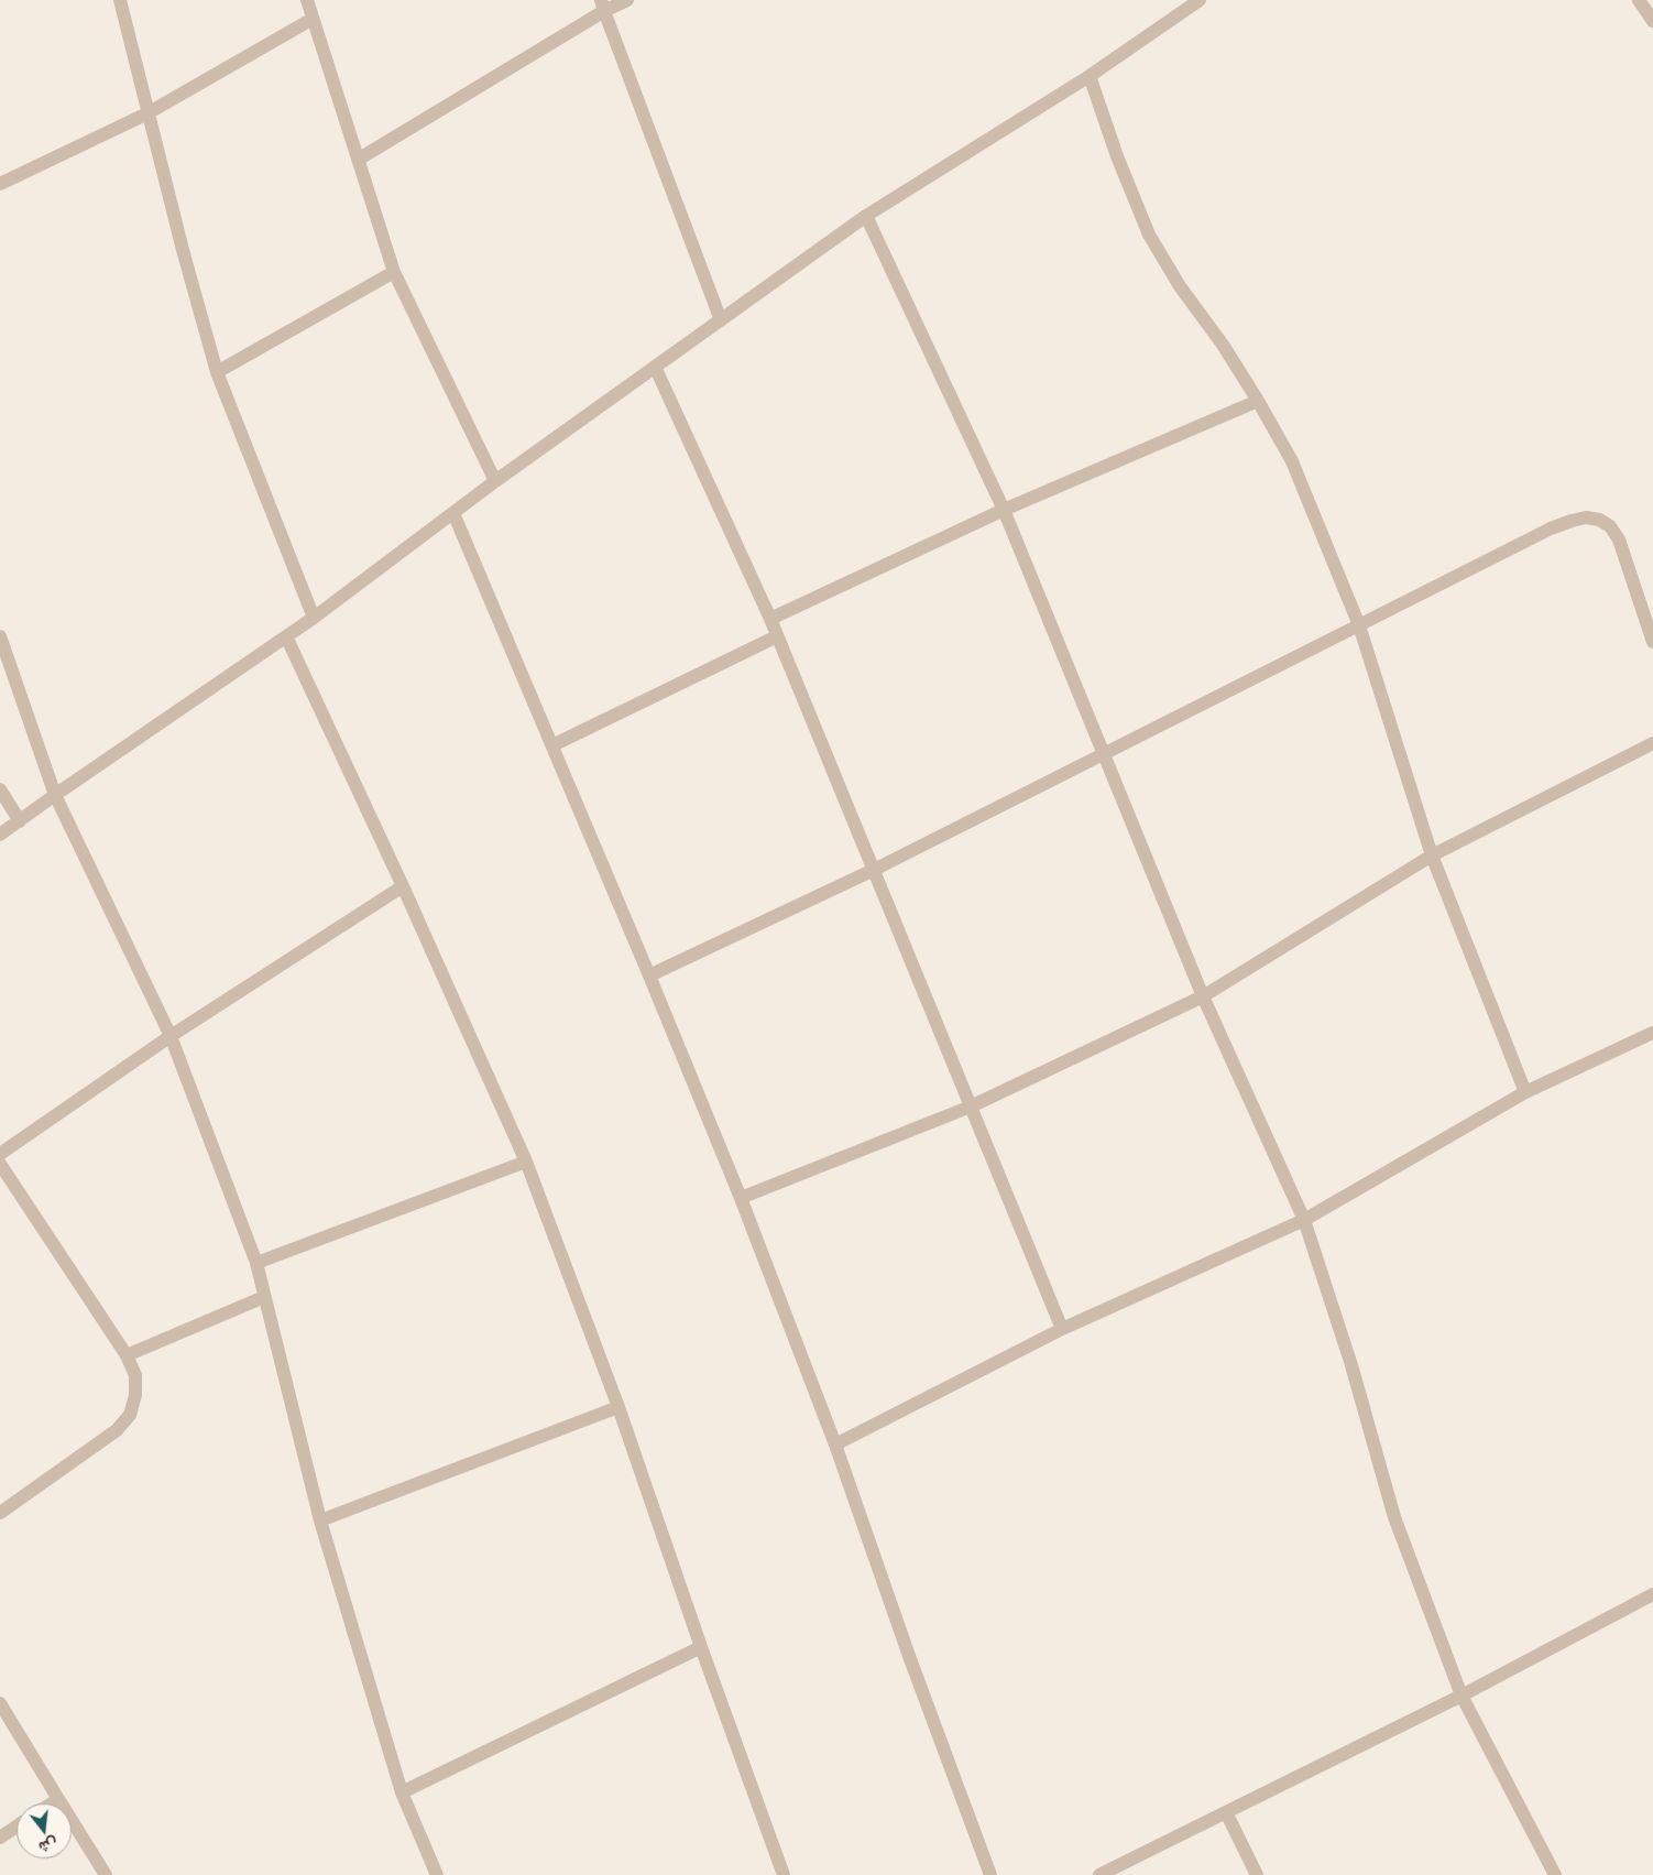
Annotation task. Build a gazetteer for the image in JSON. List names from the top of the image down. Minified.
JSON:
{"north":"bottom"}
